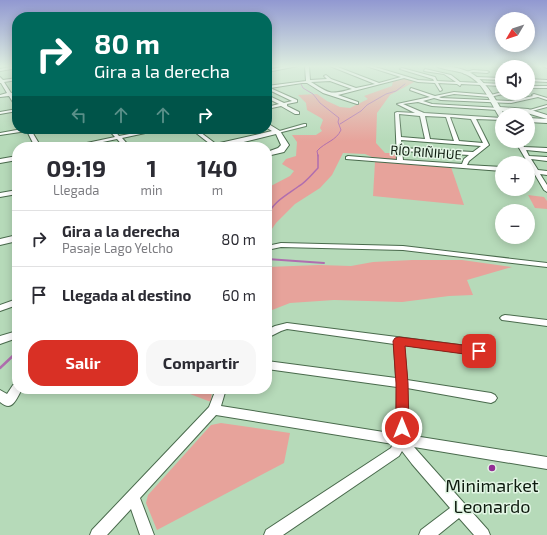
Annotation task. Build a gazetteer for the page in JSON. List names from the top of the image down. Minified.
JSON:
{"streets":{"street":["RÍO RIÑIHUE"]},"places":["Minimarket Leonardo"],"north":"bottom left","page":{"map_buttons":["+","−"],"turn":["80 m","Gira a la derecha"],"eta":["09:19","Llegada","1","min","140","m"],"list":[{"name":"Gira a la derecha","note":"Pasaje Lago Yelcho","value":"80 m"},{"name":"Llegada al destino","value":"60 m"}],"buttons":["Salir","Compartir"]}}
